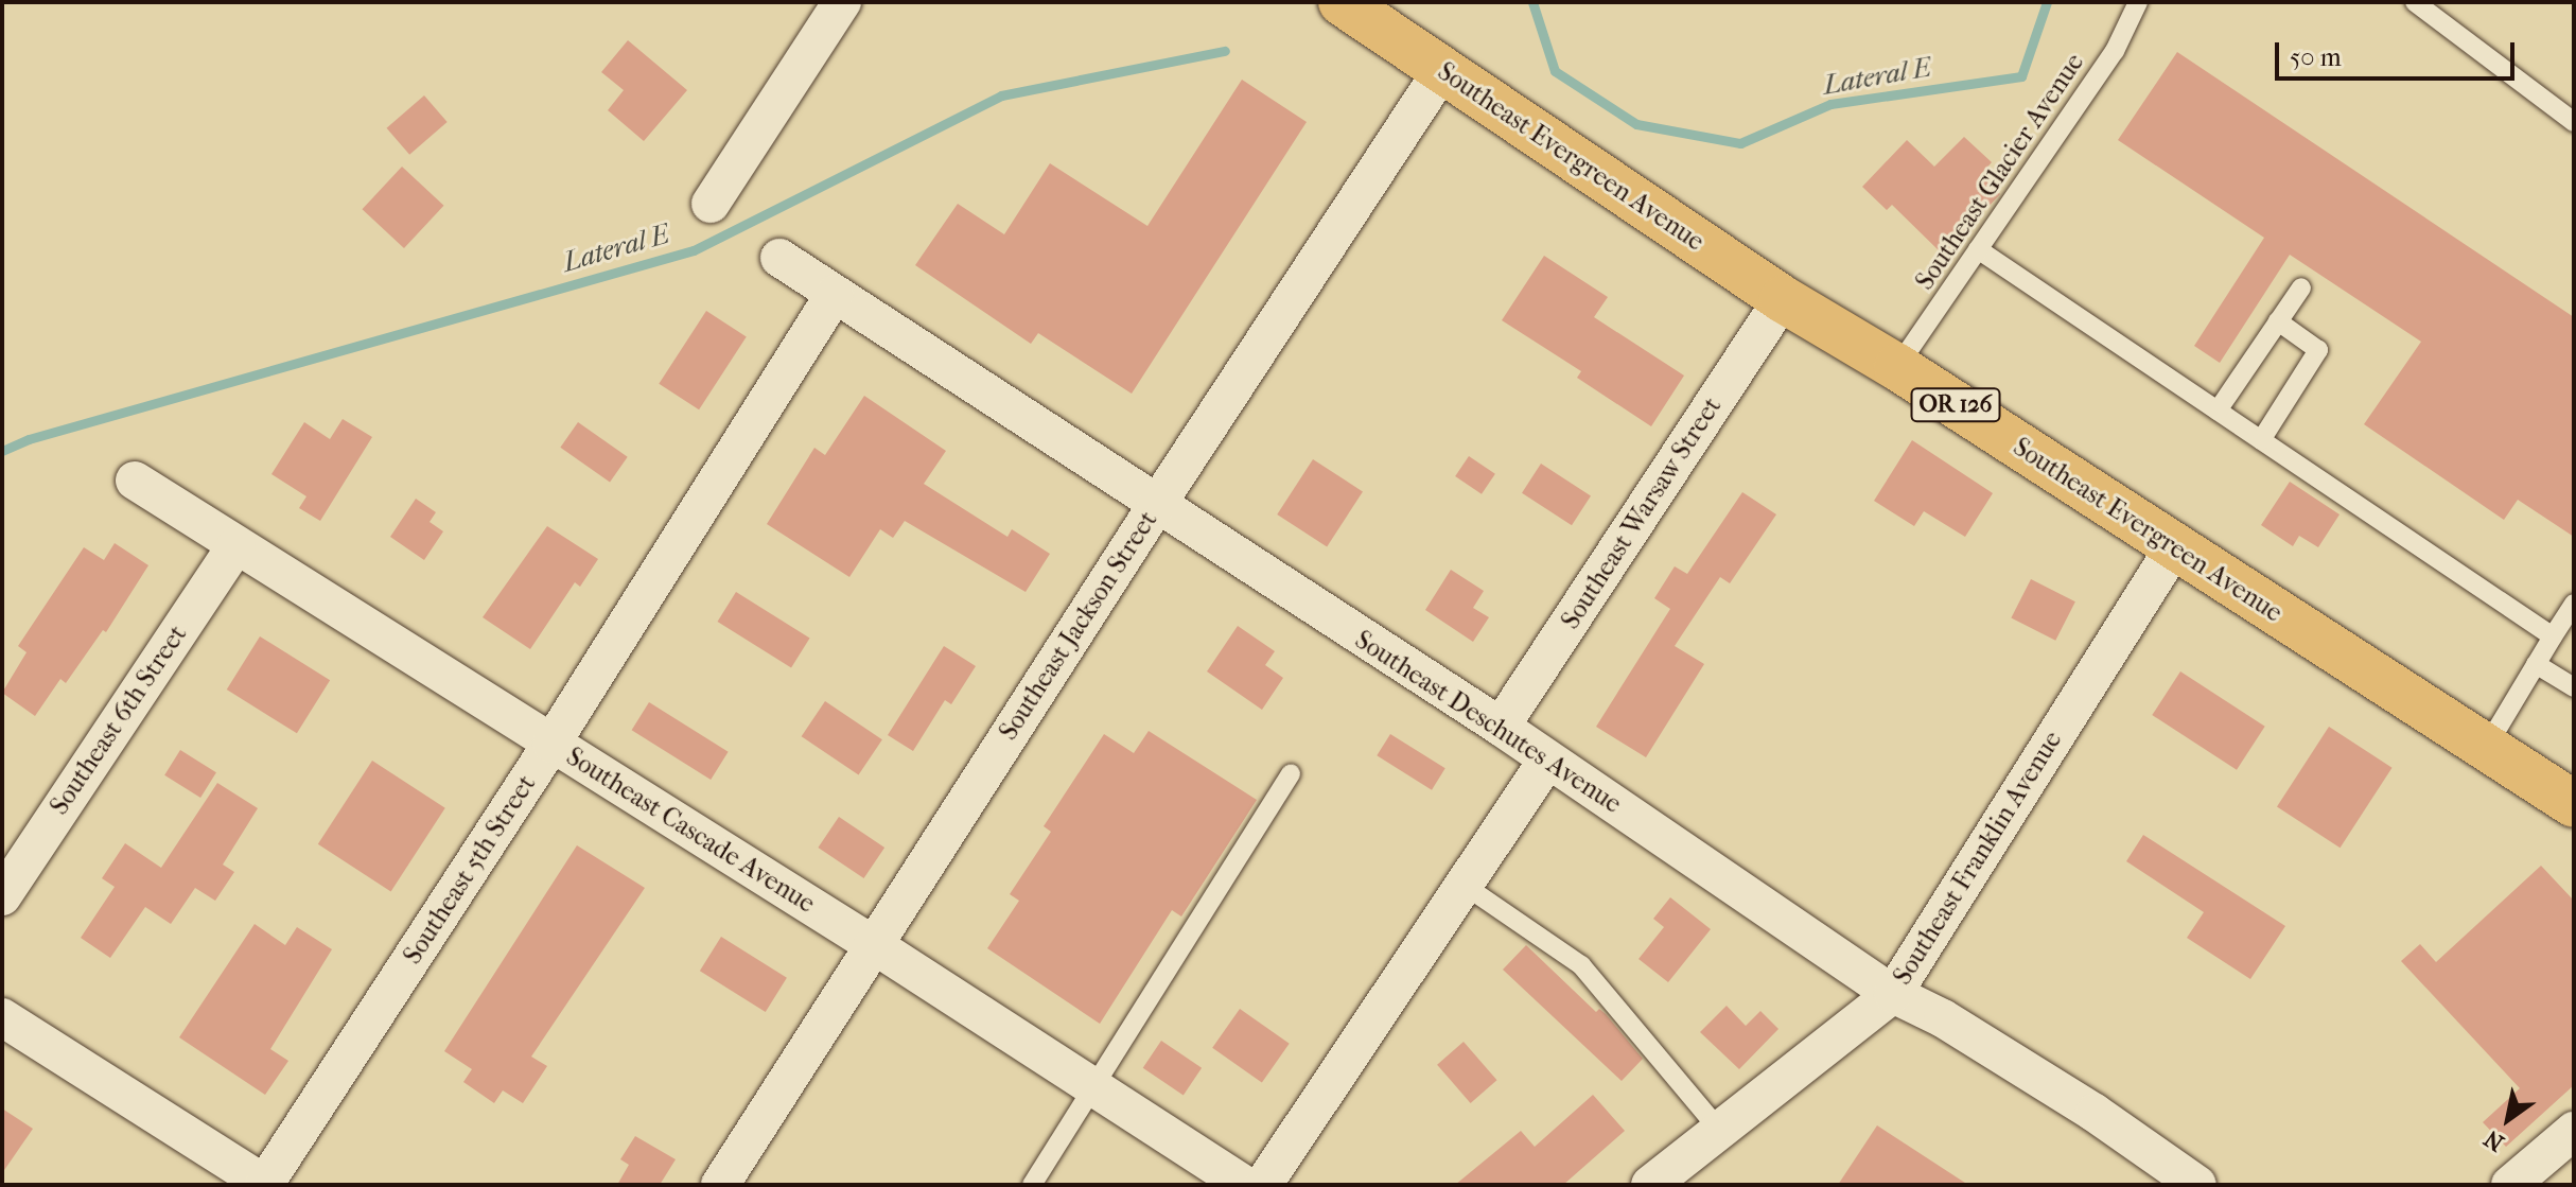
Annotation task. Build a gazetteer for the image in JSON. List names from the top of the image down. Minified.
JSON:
{"streets":{"highway":["Southeast Evergreen Avenue","OR 126"],"street":["Southeast Warsaw Street","Southeast Jackson Street","Southeast 6th Street","Southeast Deschutes Avenue","Southeast Cascade Avenue","Southeast Franklin Avenue","Southeast 5th Street"],"lane":["Southeast Glacier Avenue"]},"crossings":[["Southeast Evergreen Avenue","Southeast Glacier Avenue"],["Southeast Evergreen Avenue","Southeast Warsaw Street"],["Southeast Evergreen Avenue","Southeast Jackson Street"],["Southeast Evergreen Avenue","Southeast Franklin Avenue"],["Southeast Warsaw Street","Southeast Deschutes Avenue"],["Southeast Jackson Street","Southeast Deschutes Avenue"],["Southeast Jackson Street","Southeast Cascade Avenue"],["Southeast 6th Street","Southeast Cascade Avenue"],["Southeast Deschutes Avenue","Southeast Franklin Avenue"],["Southeast Deschutes Avenue","Southeast 5th Street"],["Southeast Cascade Avenue","Southeast 5th Street"]],"water":["Lateral E"],"scale_bar":"50 m","north":"bottom left"}
